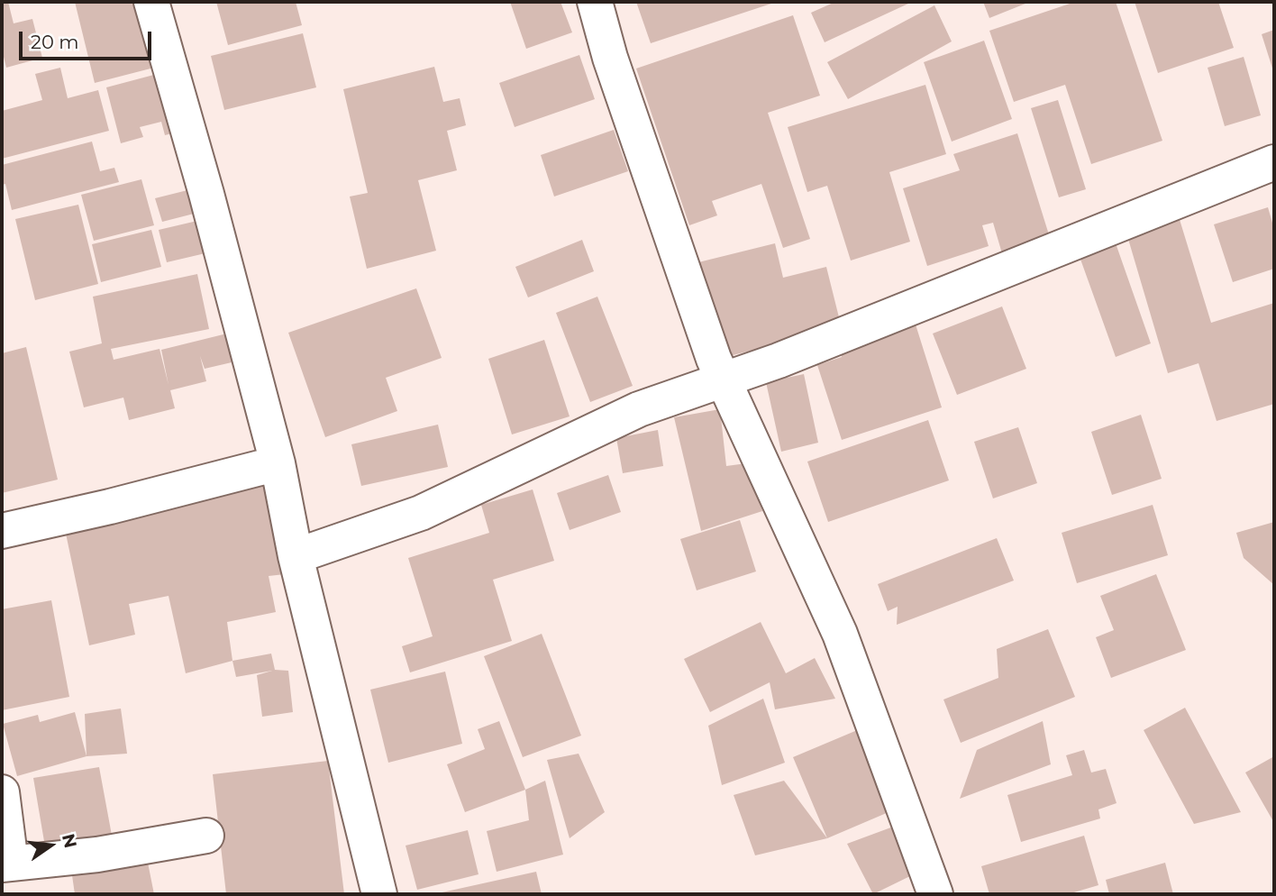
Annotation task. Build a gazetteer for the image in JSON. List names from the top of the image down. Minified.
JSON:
{"scale_bar":"20 m","north":"right"}
